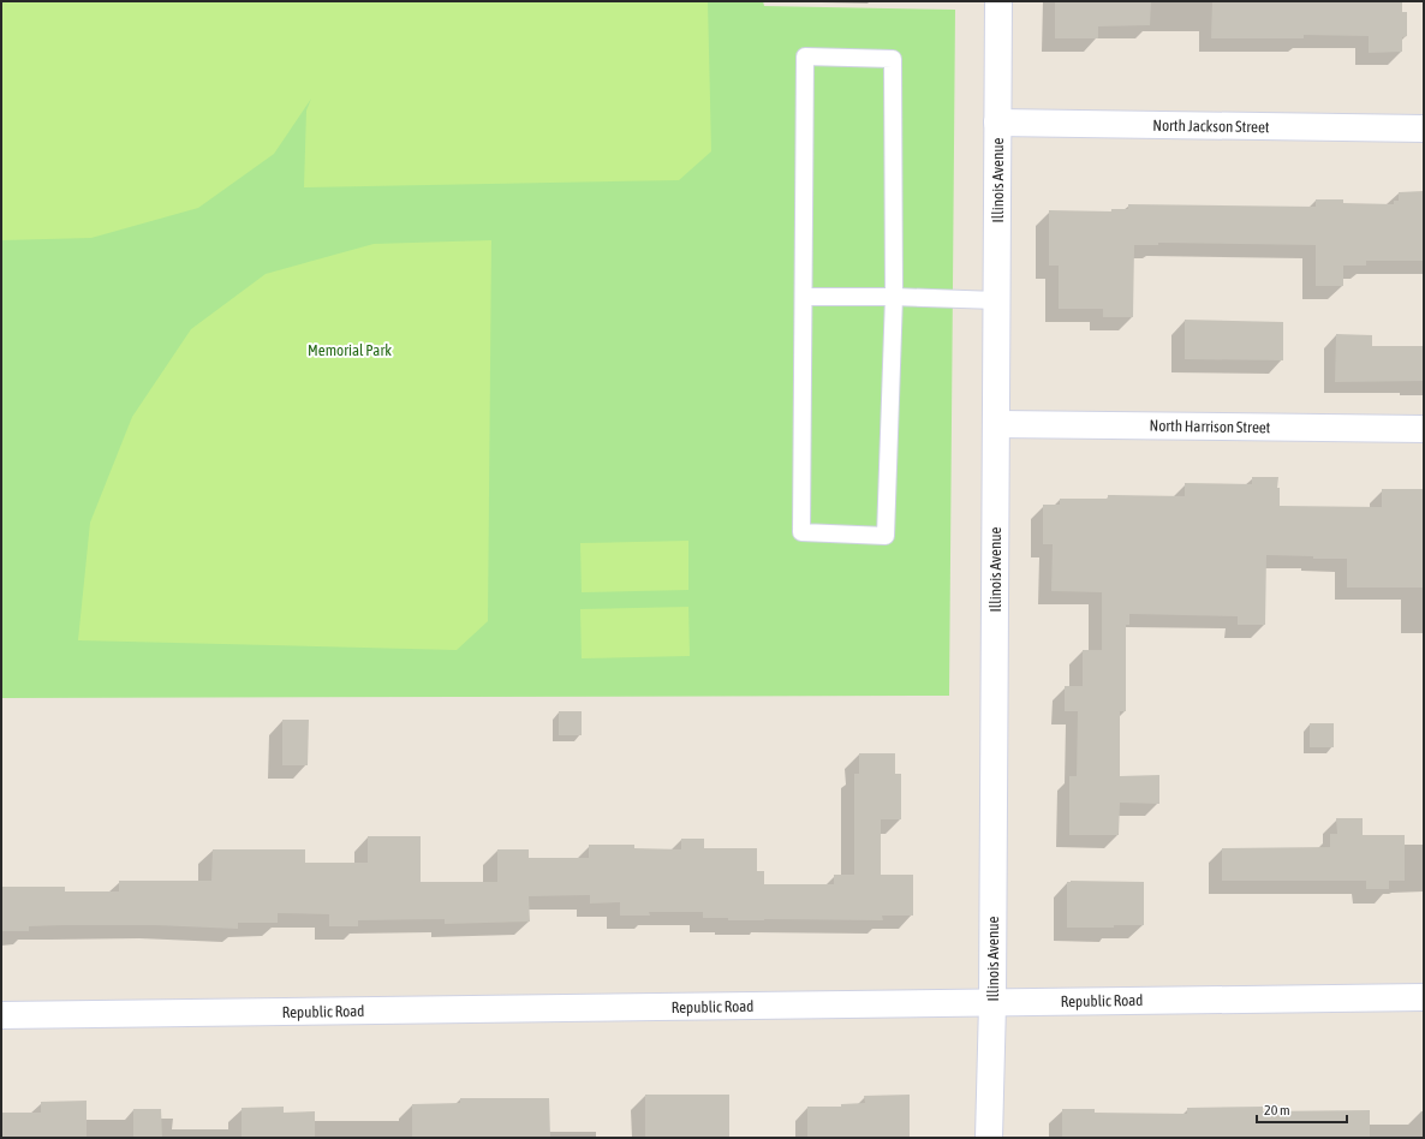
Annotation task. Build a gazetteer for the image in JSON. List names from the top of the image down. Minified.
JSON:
{"streets":{"street":["North Jackson Street","Illinois Avenue","North Harrison Street","Republic Road"]},"crossings":[["North Jackson Street","Illinois Avenue"],["Illinois Avenue","North Harrison Street"],["Illinois Avenue","Republic Road"]],"parks":["Memorial Park"],"scale_bar":"20 m"}
